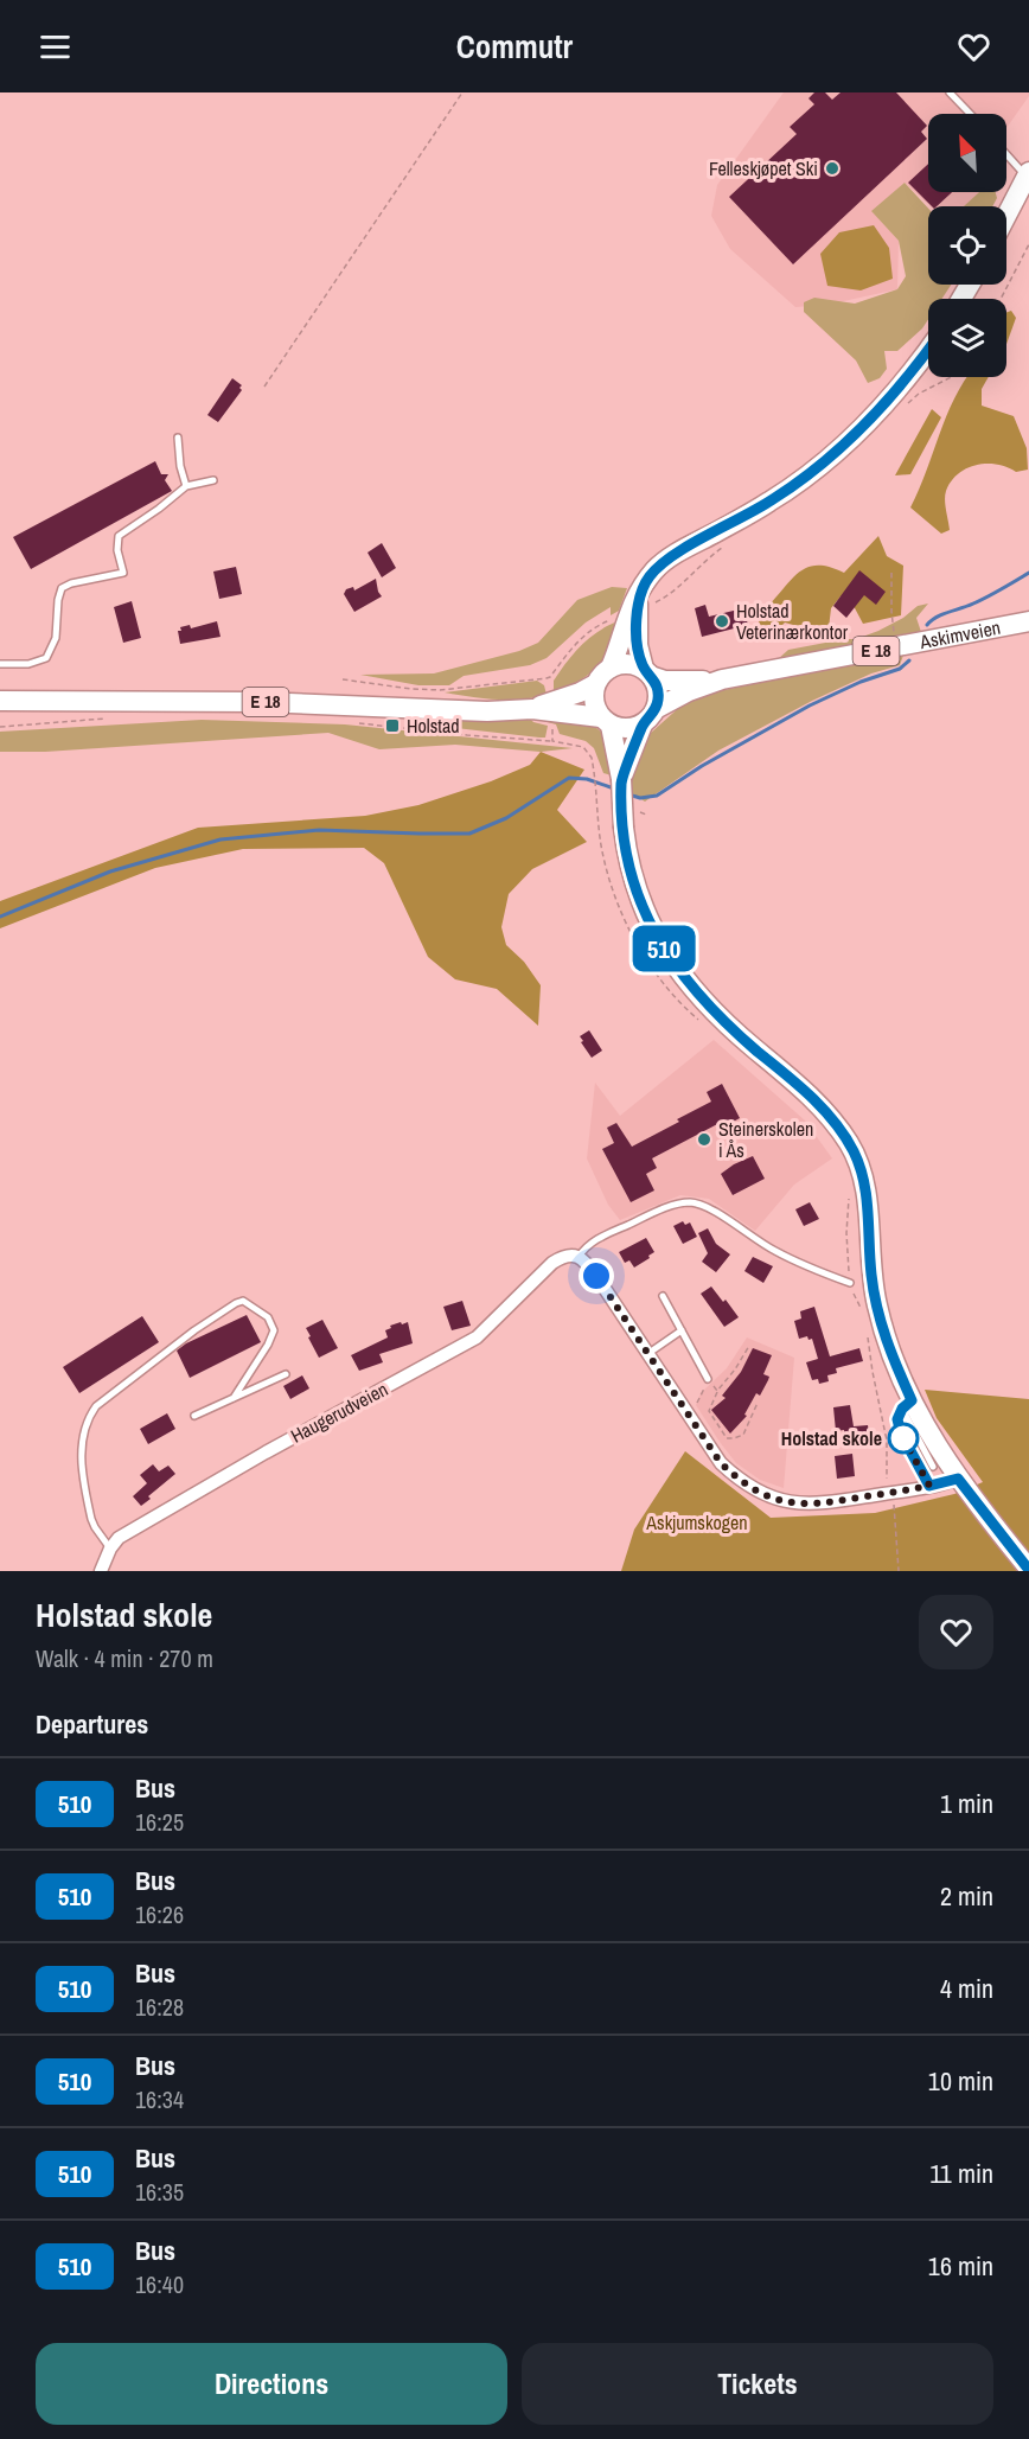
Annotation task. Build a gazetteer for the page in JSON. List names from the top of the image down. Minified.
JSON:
{"streets":{"main road":["Askimveien","E 18"],"street":["Haugerudveien"]},"crossings":[["Askimveien","E 18"]],"parks":["Askjumskogen"],"places":{"other":["Felleskjøpet Ski","Holstad Veterinærkontor","Steinerskolen i Ås","Holstad skole"],"transit":["Holstad"]},"lines":["bus line 510"],"north":"top left","page":{"header":"Commutr","on_map":"510","heading":[["Holstad skole","Walk · 4 min · 270 m"],"Departures"],"list":[{"mark":"510","name":"Bus","note":"16:25","value":"1 min"},{"mark":"510","name":"Bus","note":"16:26","value":"2 min"},{"mark":"510","name":"Bus","note":"16:28","value":"4 min"},{"mark":"510","name":"Bus","note":"16:34","value":"10 min"},{"mark":"510","name":"Bus","note":"16:35","value":"11 min"},{"mark":"510","name":"Bus","note":"16:40","value":"16 min"}],"buttons":["Directions","Tickets"]}}
